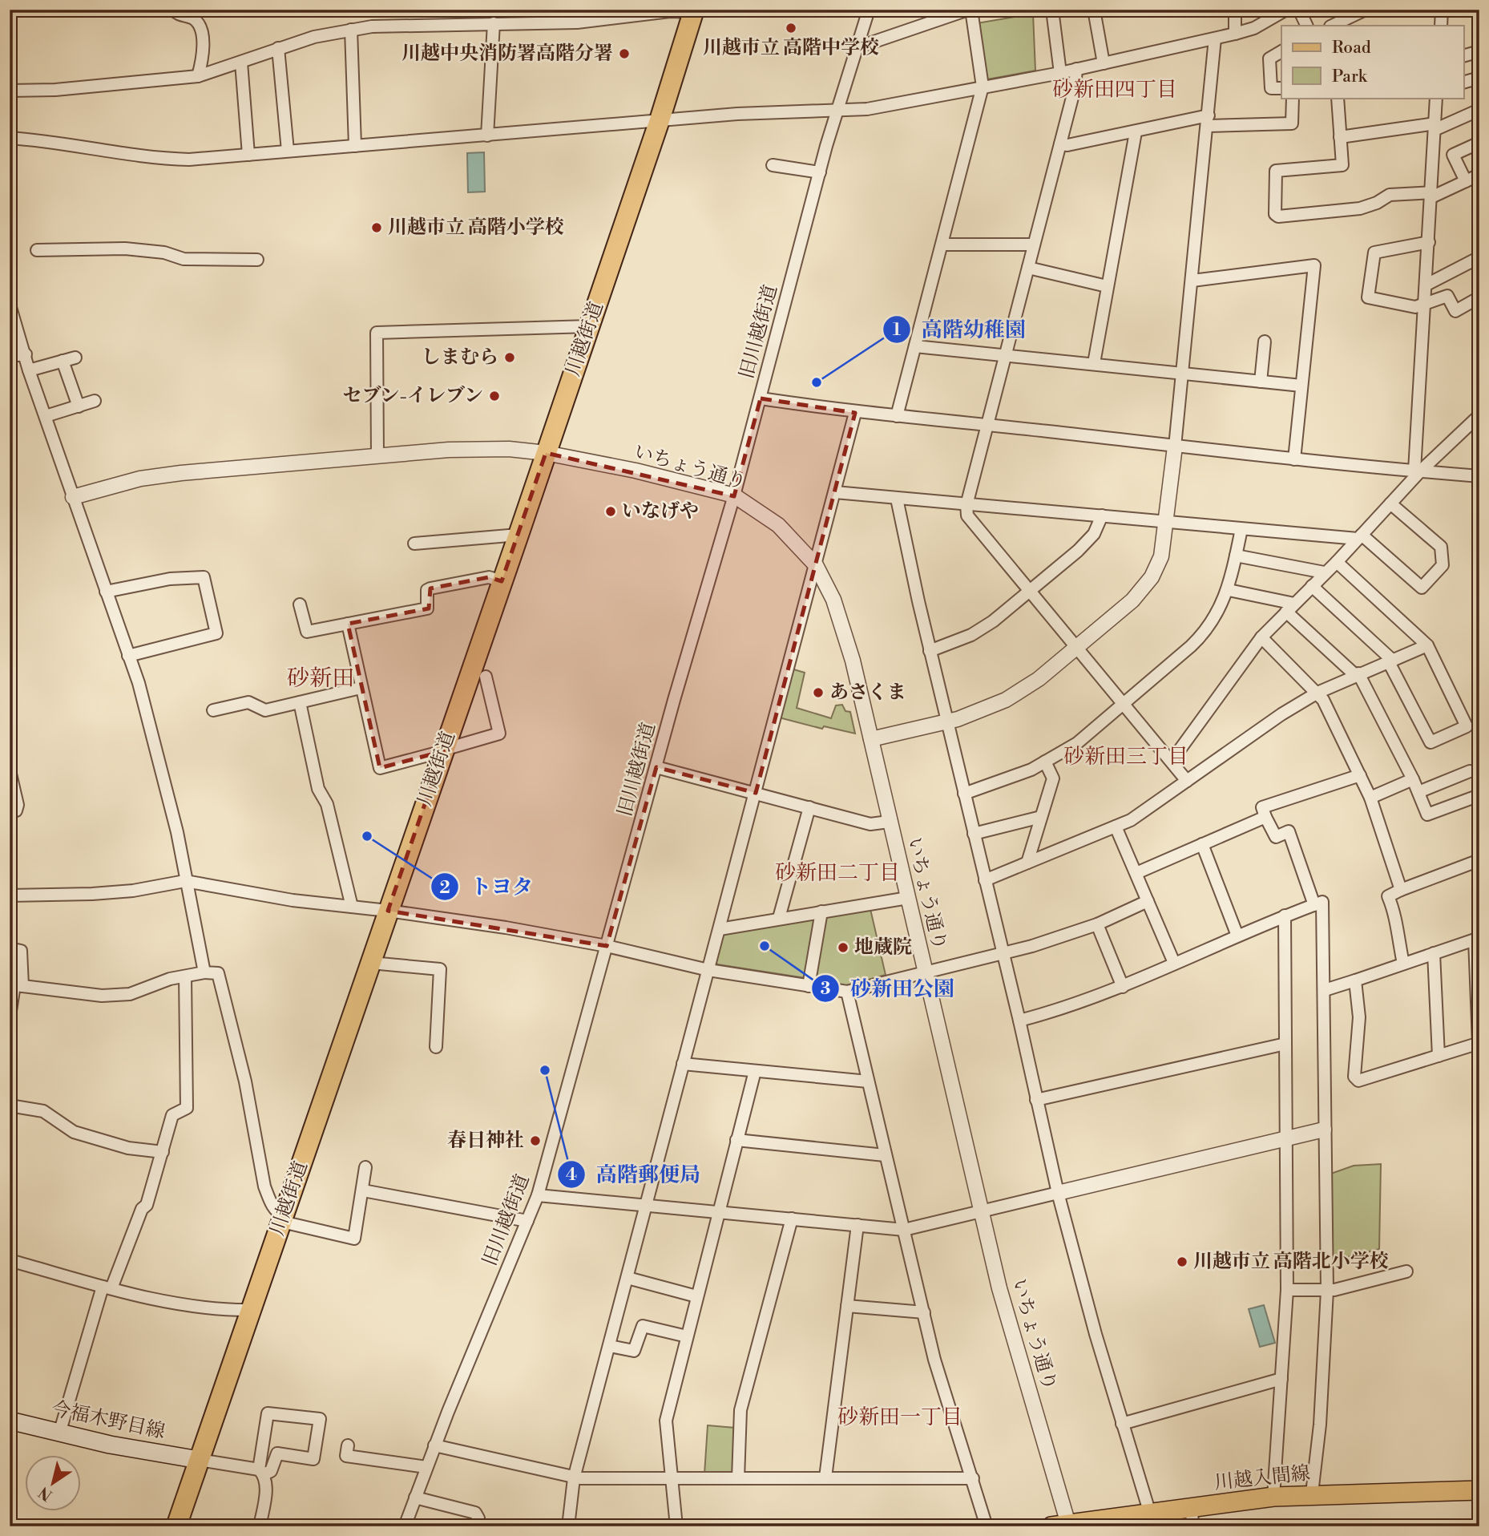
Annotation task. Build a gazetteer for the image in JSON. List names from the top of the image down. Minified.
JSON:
{"streets":{"highway":["川越街道"],"main road":["今福木野目線","川越入間線"],"street":["旧川越街道","いちょう通り"]},"crossings":[["旧川越街道","いちょう通り"],["川越街道","いちょう通り"],["川越街道","今福木野目線"],["いちょう通り","川越入間線"]],"districts":["砂新田四丁目","砂新田","砂新田三丁目","砂新田二丁目","砂新田一丁目"],"places":["川越市立 高階中学校","川越中央消防署高階分署","川越市立 高階小学校","しまむら","高階幼稚園","セブン-イレブン","いなげや","あさくま","トヨタ","砂新田公園","地蔵院","高階郵便局","春日神社","川越市立 高階北小学校"],"legend":["Road","Park"],"north":"bottom left"}
